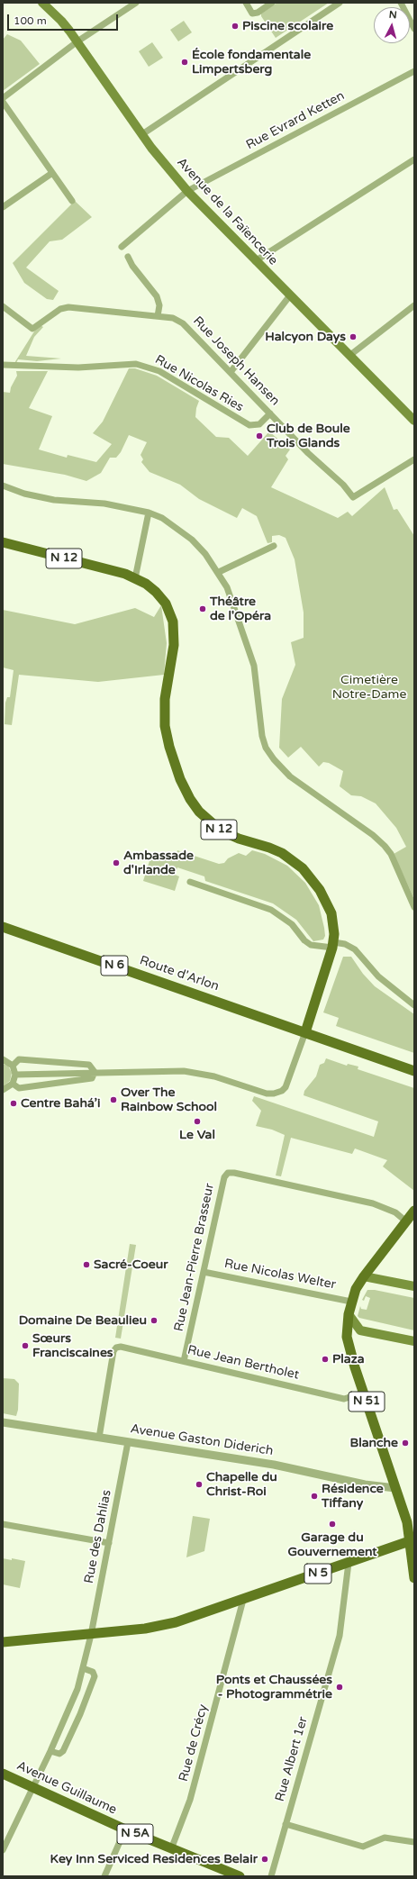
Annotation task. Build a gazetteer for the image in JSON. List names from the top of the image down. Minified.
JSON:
{"streets":{"main road":["Avenue de la Faïencerie","N 12","N 6","Route d'Arlon","N 51","N 5","Avenue Guillaume","N 5A"],"street":["Rue Evrard Ketten","Rue Joseph Hansen","Rue Nicolas Ries","Rue Jean-Pierre Brasseur","Rue Nicolas Welter","Rue Jean Bertholet","Avenue Gaston Diderich","Rue des Dahlias","Rue de Crécy","Rue Albert 1er"]},"crossings":[["Rue Evrard Ketten","Avenue de la Faïencerie"],["Rue Joseph Hansen","Rue Nicolas Ries"],["N 12","N 6"],["N 12","Route d'Arlon"],["N 6","Route d'Arlon"],["Rue Jean-Pierre Brasseur","Rue Nicolas Welter"],["Rue Jean-Pierre Brasseur","Rue Jean Bertholet"],["Rue Jean-Pierre Brasseur","N 51"],["Rue Nicolas Welter","N 51"],["Rue Jean Bertholet","N 51"],["Rue Jean Bertholet","Avenue Gaston Diderich"],["N 51","Avenue Gaston Diderich"],["N 51","N 5"],["Avenue Gaston Diderich","Rue des Dahlias"],["Rue des Dahlias","N 5"],["Rue des Dahlias","Avenue Guillaume"],["N 5","Rue de Crécy"],["N 5","Rue Albert 1er"],["Rue de Crécy","Avenue Guillaume"]],"parks":["Cimetière Notre-Dame"],"places":["Piscine scolaire","École fondamentale Limpertsberg","Halcyon Days","Club de Boule Trois Glands","Théâtre de l'Opéra","Ambassade d'Irlande","Over The Rainbow School","Centre Bahá’i","Le Val","Sacré-Coeur","Domaine De Beaulieu","Sœurs Franciscaines","Plaza","Blanche","Chapelle du Christ-Roi","Résidence Tiffany","Garage du Gouvernement","Ponts et Chaussées - Photogrammétrie","Key Inn Serviced Residences Belair"],"scale_bar":"100 m","north":"top"}
